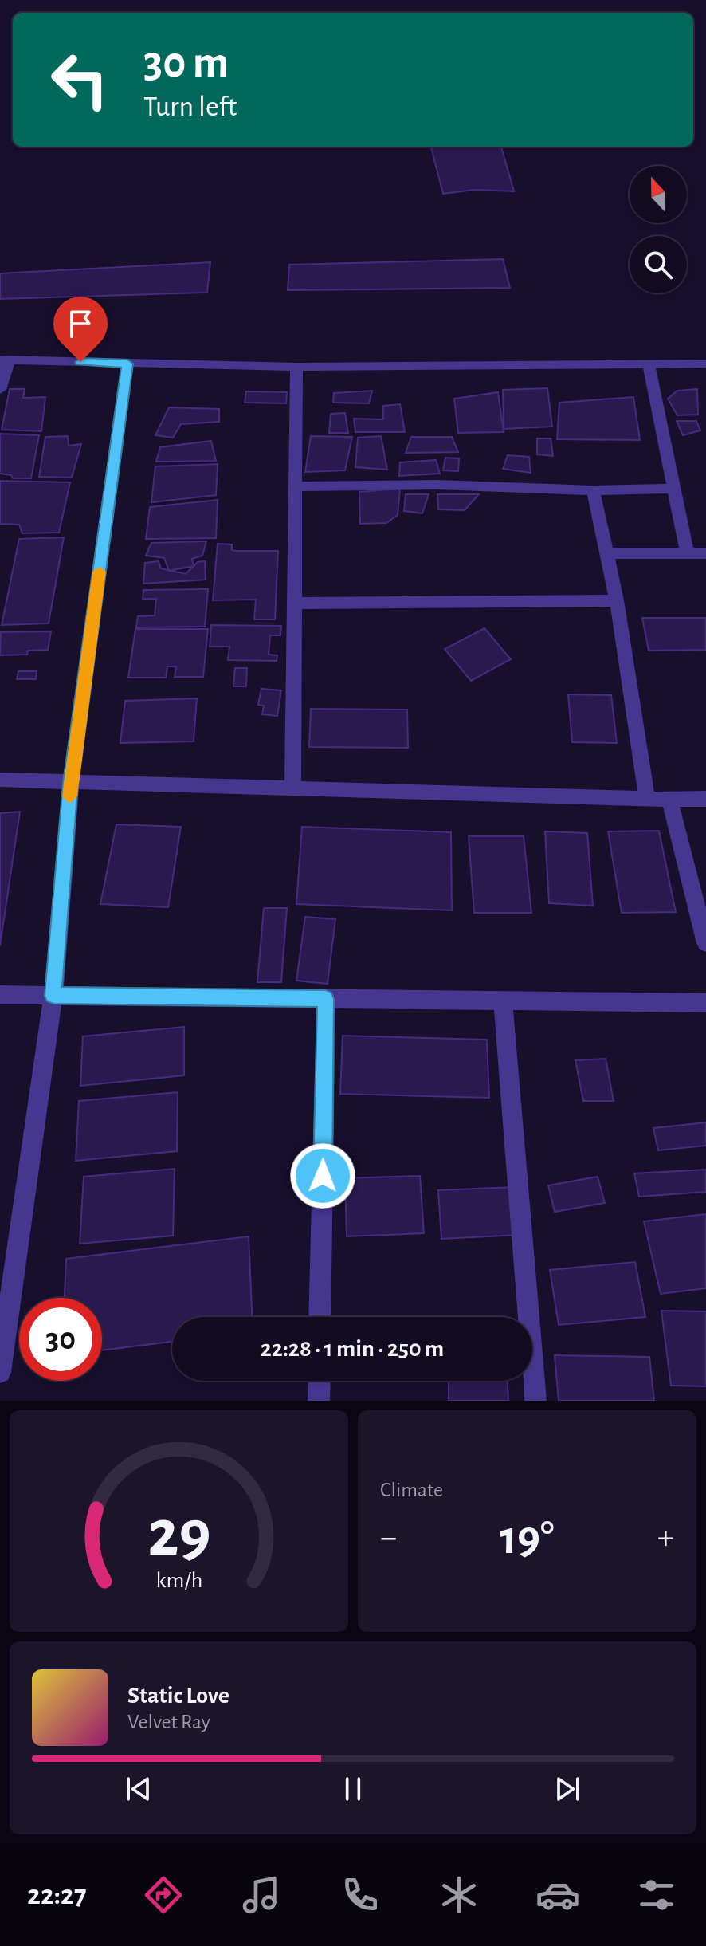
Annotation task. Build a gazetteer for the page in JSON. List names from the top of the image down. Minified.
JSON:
{"north":"top","page":{"turn":["30 m","Turn left"],"limit":"30","trip":"22:28 · 1 min · 250 m","tile":"Climate","heat":["−","19°","+"],"song":["Static Love","Velvet Ray"],"tabs":"22:27","gauge":["29","km/h"]}}
